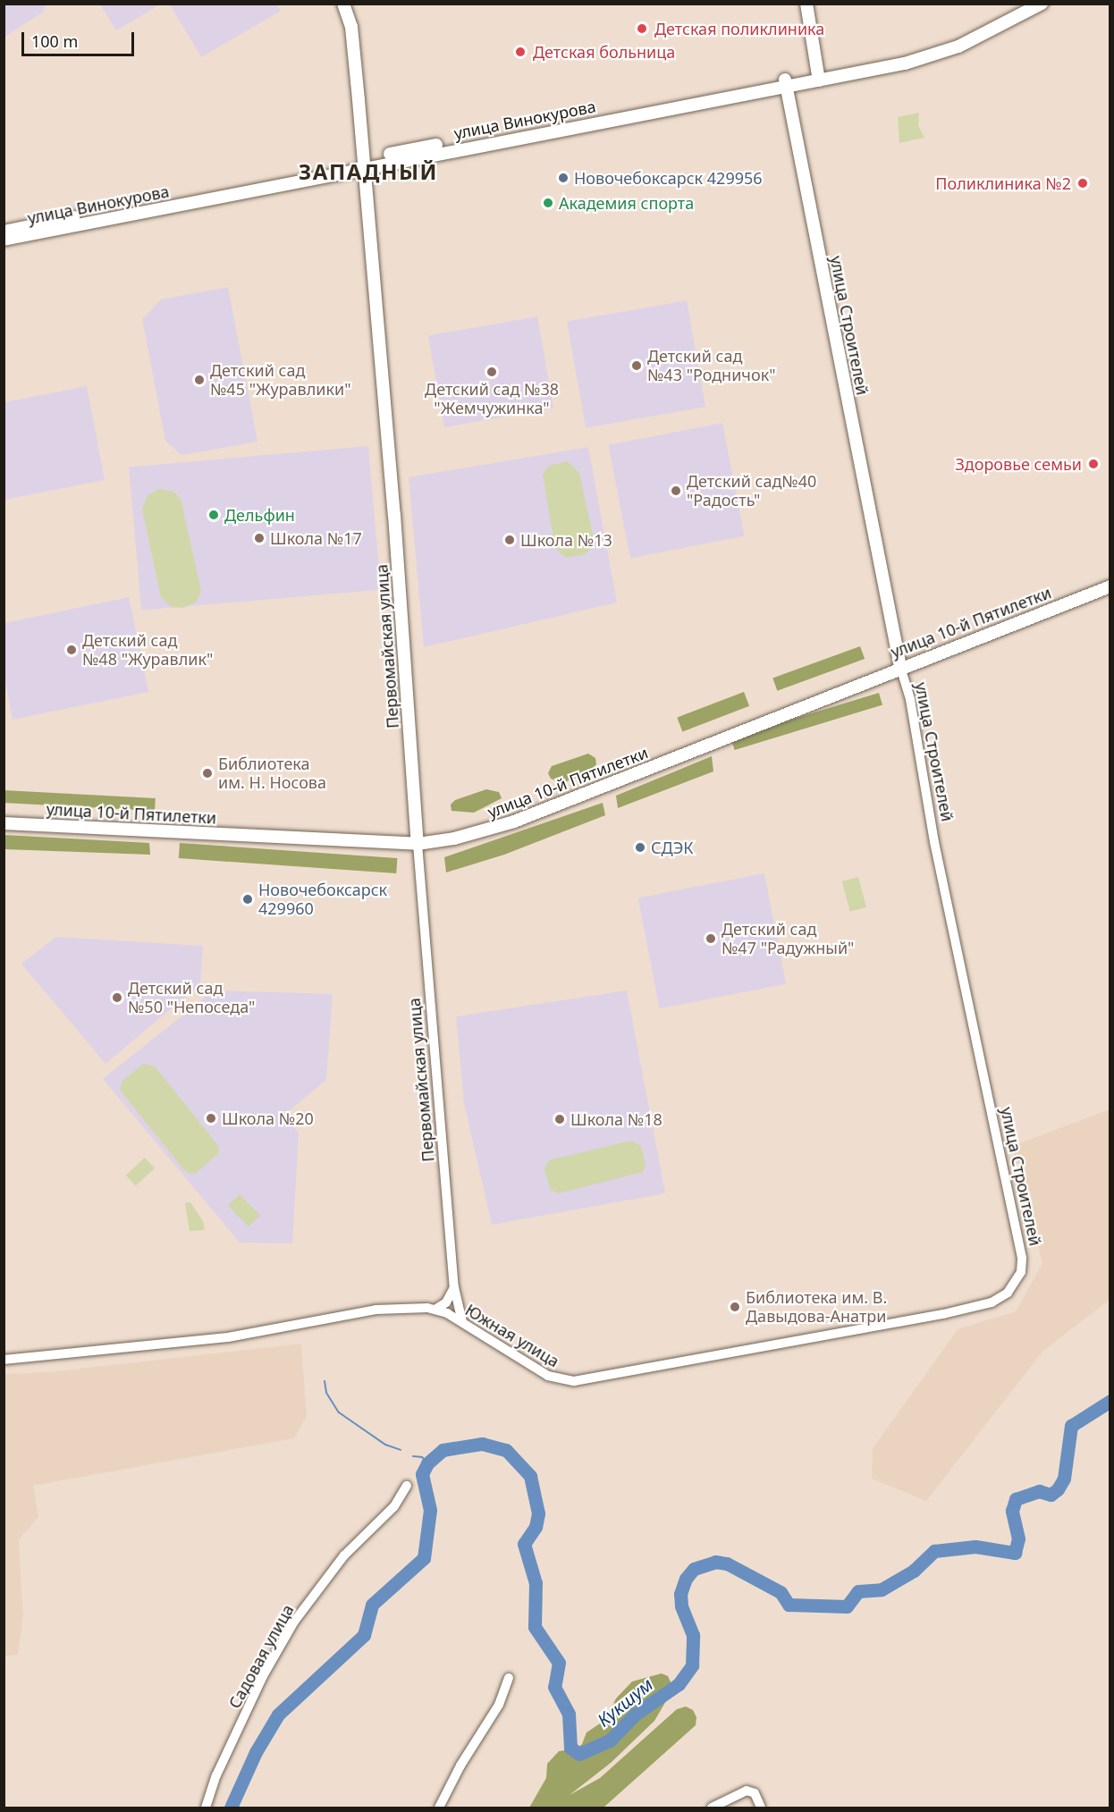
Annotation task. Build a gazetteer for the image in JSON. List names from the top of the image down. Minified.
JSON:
{"streets":{"main road":["улица Винокурова","улица Строителей","улица 10-й Пятилетки","Первомайская улица"],"street":["Южная улица","Садовая улица"]},"crossings":[["улица Винокурова","улица Строителей"],["улица Винокурова","Первомайская улица"],["улица Строителей","улица 10-й Пятилетки"],["улица Строителей","Южная улица"],["улица 10-й Пятилетки","Первомайская улица"],["Первомайская улица","Южная улица"]],"districts":["ЗАПАДНЫЙ"],"water":["Кукшум"],"places":["Детская поликлиника","Детская больница","Новочебоксарск 429956","Поликлиника №2","Академия спорта","Детский сад №43 \"Родничок\"","Детский сад №38 \"Жемчужинка\"","Детский сад №45 \"Журавлики\"","Здоровье семьи","Детский сад№40 \"Радость\"","Дельфин","Школа №17","Школа №13","Детский сад №48 \"Журавлик\"","Библиотека им. Н. Носова","СДЭК","Новочебоксарск 429960","Детский сад №47 \"Радужный\"","Детский сад №50 \"Непоседа\"","Школа №20","Школа №18","Библиотека им. В. Давыдова-Анатри"],"scale_bar":"100 m"}
